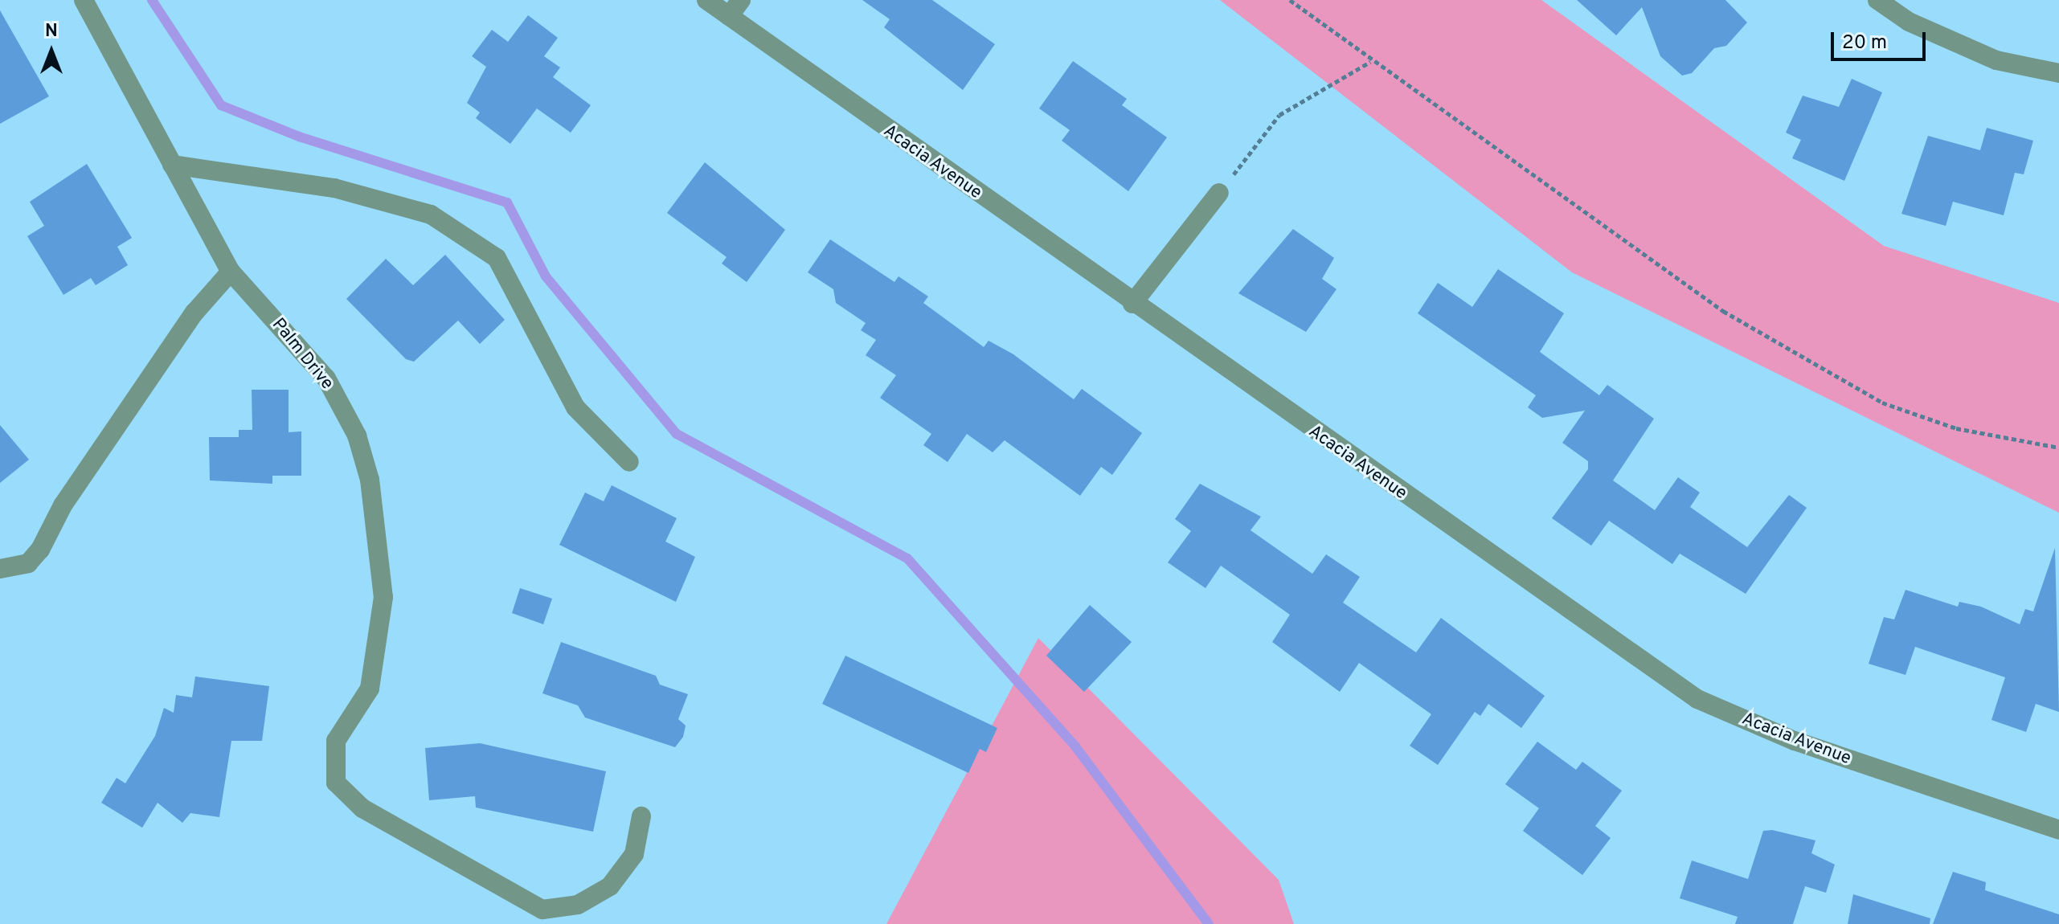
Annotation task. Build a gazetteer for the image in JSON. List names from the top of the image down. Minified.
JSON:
{"streets":{"street":["Acacia Avenue","Palm Drive"]},"scale_bar":"20 m","north":"top"}
